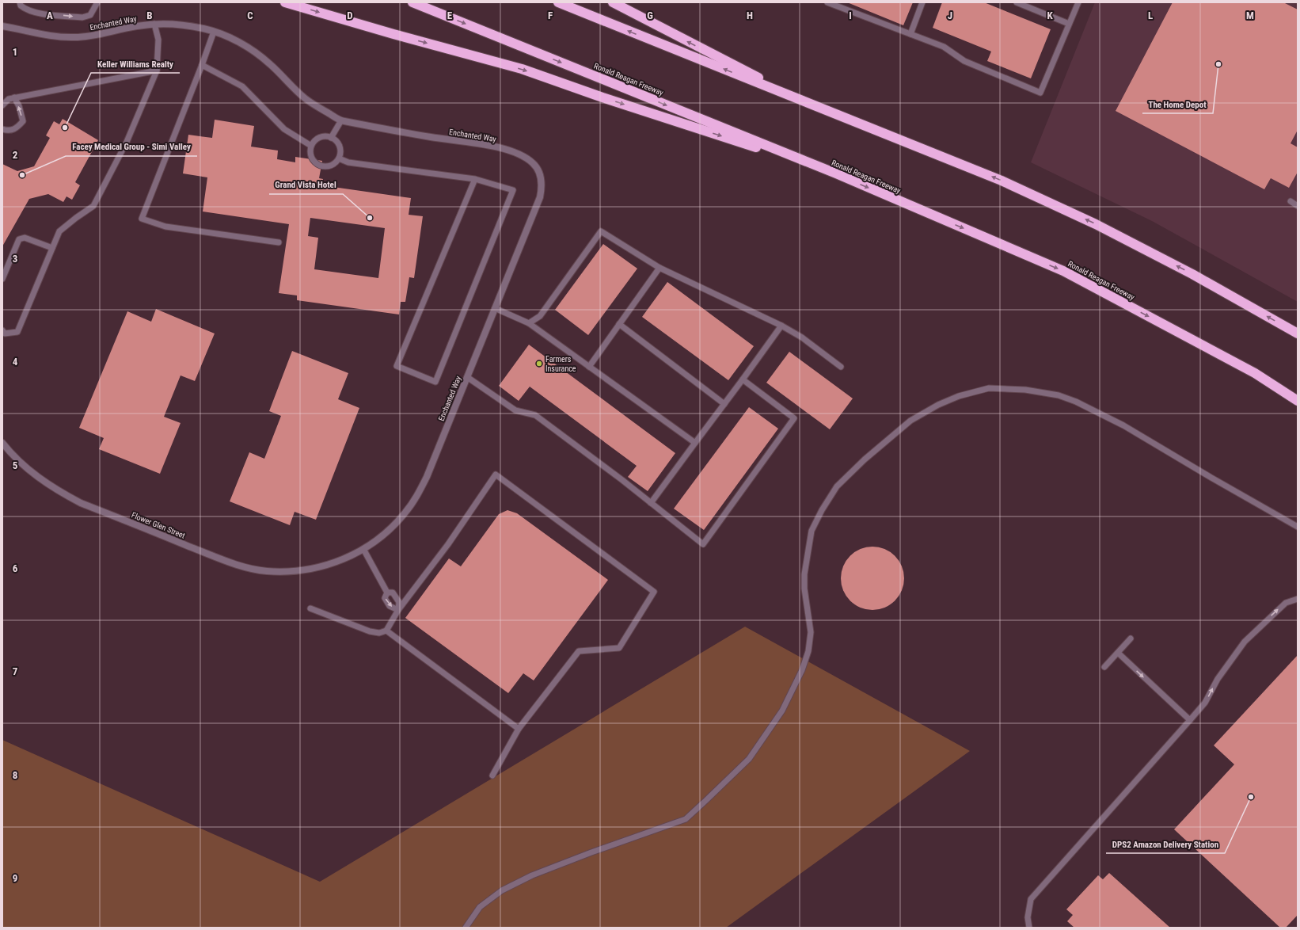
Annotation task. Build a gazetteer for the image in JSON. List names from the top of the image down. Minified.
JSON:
{"streets":{"highway":["Ronald Reagan Freeway"],"street":["Enchanted Way","Flower Glen Street"]},"crossings":[["Enchanted Way","Flower Glen Street"]],"places":["The Home Depot","Keller Williams Realty","Facey Medical Group - Simi Valley","Grand Vista Hotel","Farmers Insurance","DPS2 Amazon Delivery Station"],"grid":{"columns":["A","B","C","D","E","F","G","H","I","J","K","L","M"],"rows":["1","2","3","4","5","6","7","8","9"]}}
